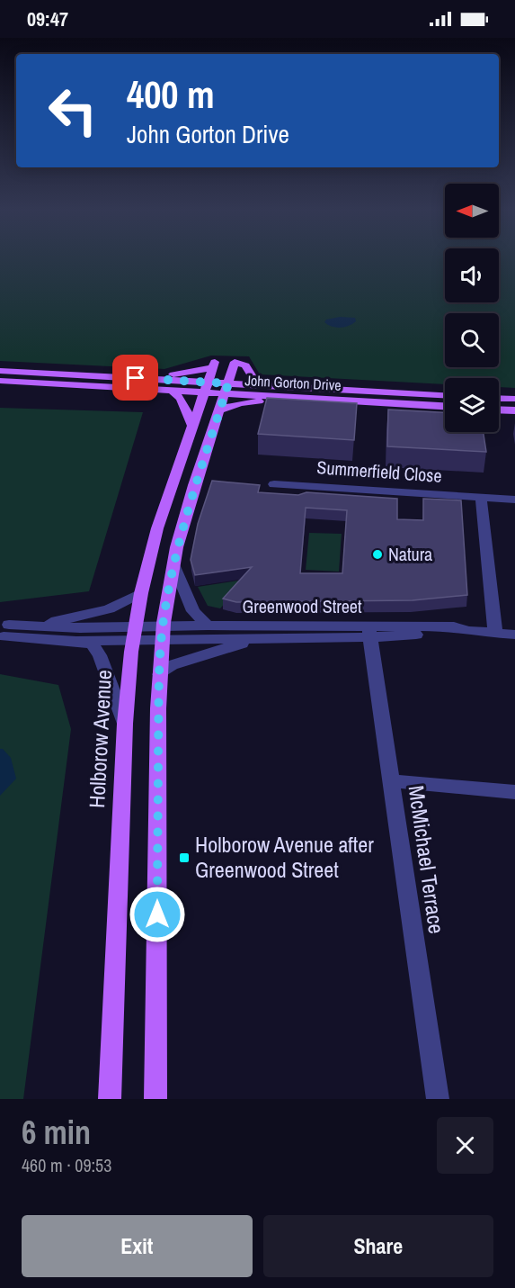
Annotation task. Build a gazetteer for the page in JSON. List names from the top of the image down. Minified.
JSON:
{"streets":{"main road":["John Gorton Drive","Holborow Avenue"],"street":["Summerfield Close","Greenwood Street","McMichael Terrace"]},"crossings":[["John Gorton Drive","Holborow Avenue"],["Greenwood Street","McMichael Terrace"]],"places":{"other":["Natura"],"transit":["Holborow Avenue after Greenwood Street"]},"north":"left","page":{"status":"09:47","turn":["400 m","John Gorton Drive"],"heading":["6 min","460 m · 09:53"],"buttons":["Exit","Share"]}}
